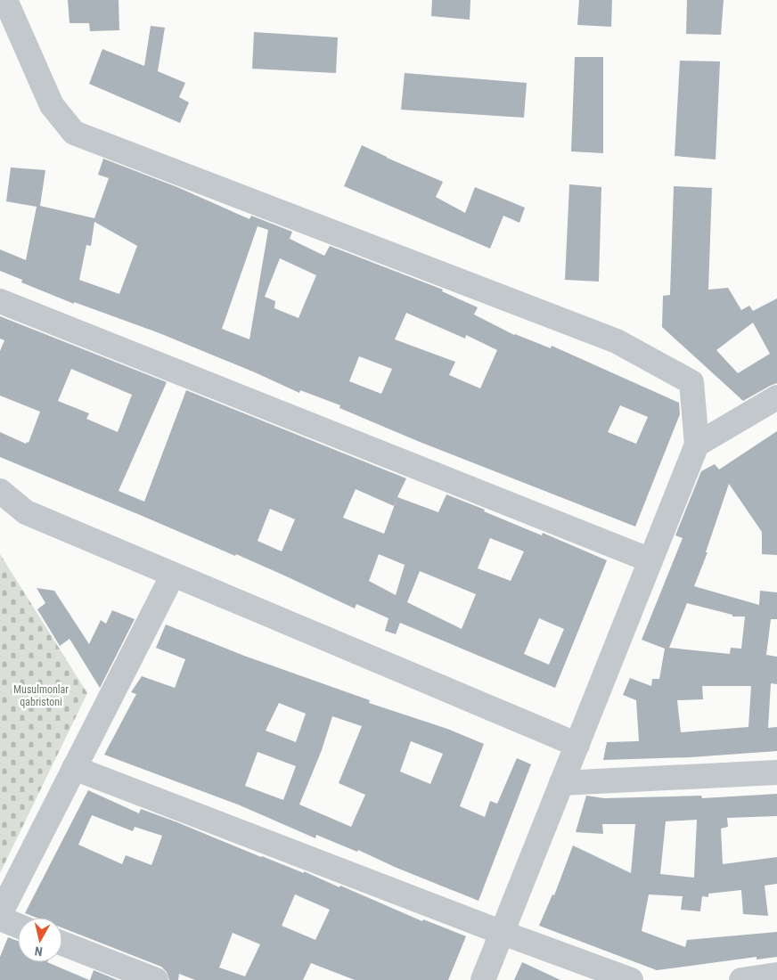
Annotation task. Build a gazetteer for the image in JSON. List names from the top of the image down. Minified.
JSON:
{"parks":["Musulmonlar qabristoni"],"north":"bottom"}
